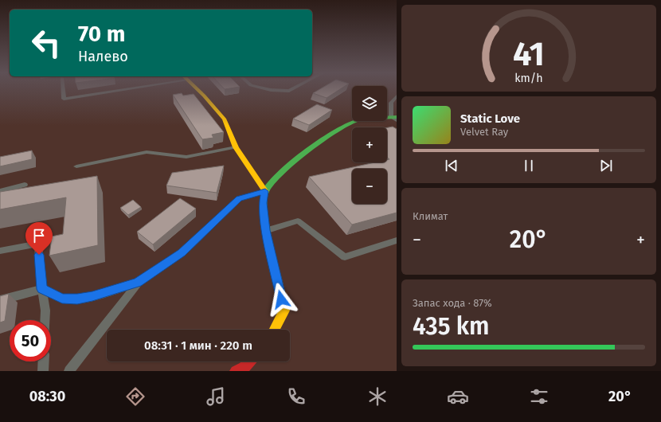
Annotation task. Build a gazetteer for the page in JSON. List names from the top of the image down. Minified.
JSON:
{"page":{"turn":["70 m","Налево"],"map_buttons":["+","−"],"song":["Static Love","Velvet Ray"],"tile":["Климат",["Запас хода · 87%","435 km"]],"heat":["−","20°","+"],"limit":"50","trip":"08:31 · 1 мин · 220 m","tabs":["08:30","20°"],"gauge":["41","km/h"]}}
